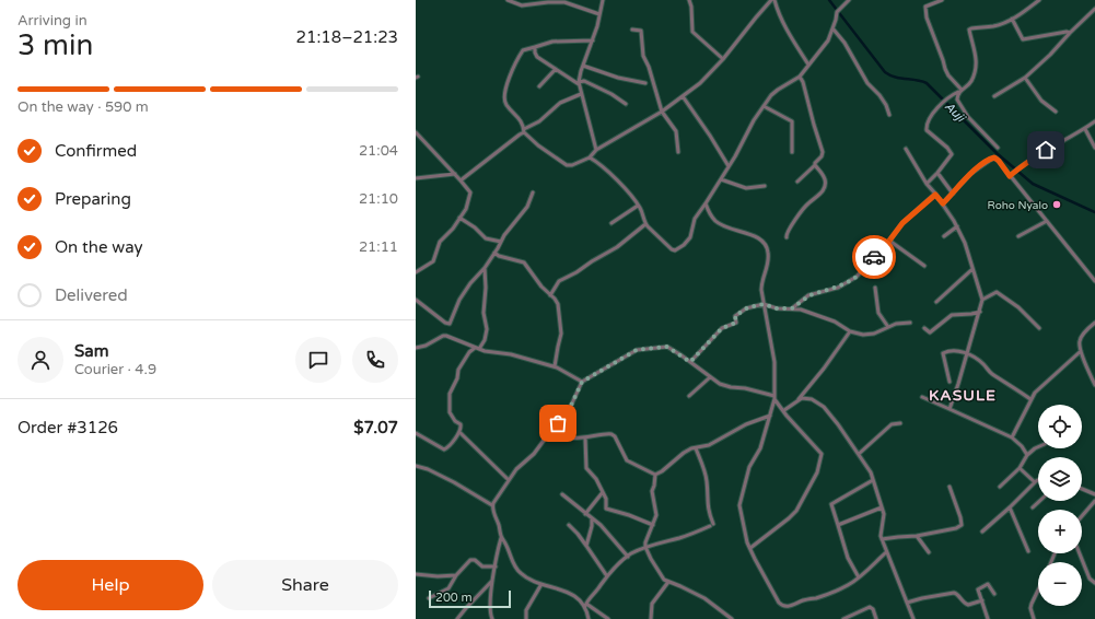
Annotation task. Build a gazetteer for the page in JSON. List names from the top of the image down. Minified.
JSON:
{"districts":["KASULE"],"water":["Auji"],"places":["Roho Nyalo"],"scale_bar":"200 m","page":{"heading":["3 min","Arriving in","21:18–21:23"],"panel":["Sam","Courier · 4.9","Order #3126","$7.07"],"bar":"On the way · 590 m","list":[["Confirmed","21:04"],["Preparing","21:10"],["On the way","21:11"],"Delivered"],"map_buttons":["+","−"],"buttons":["Help","Share"],"scale":"200 m"}}
